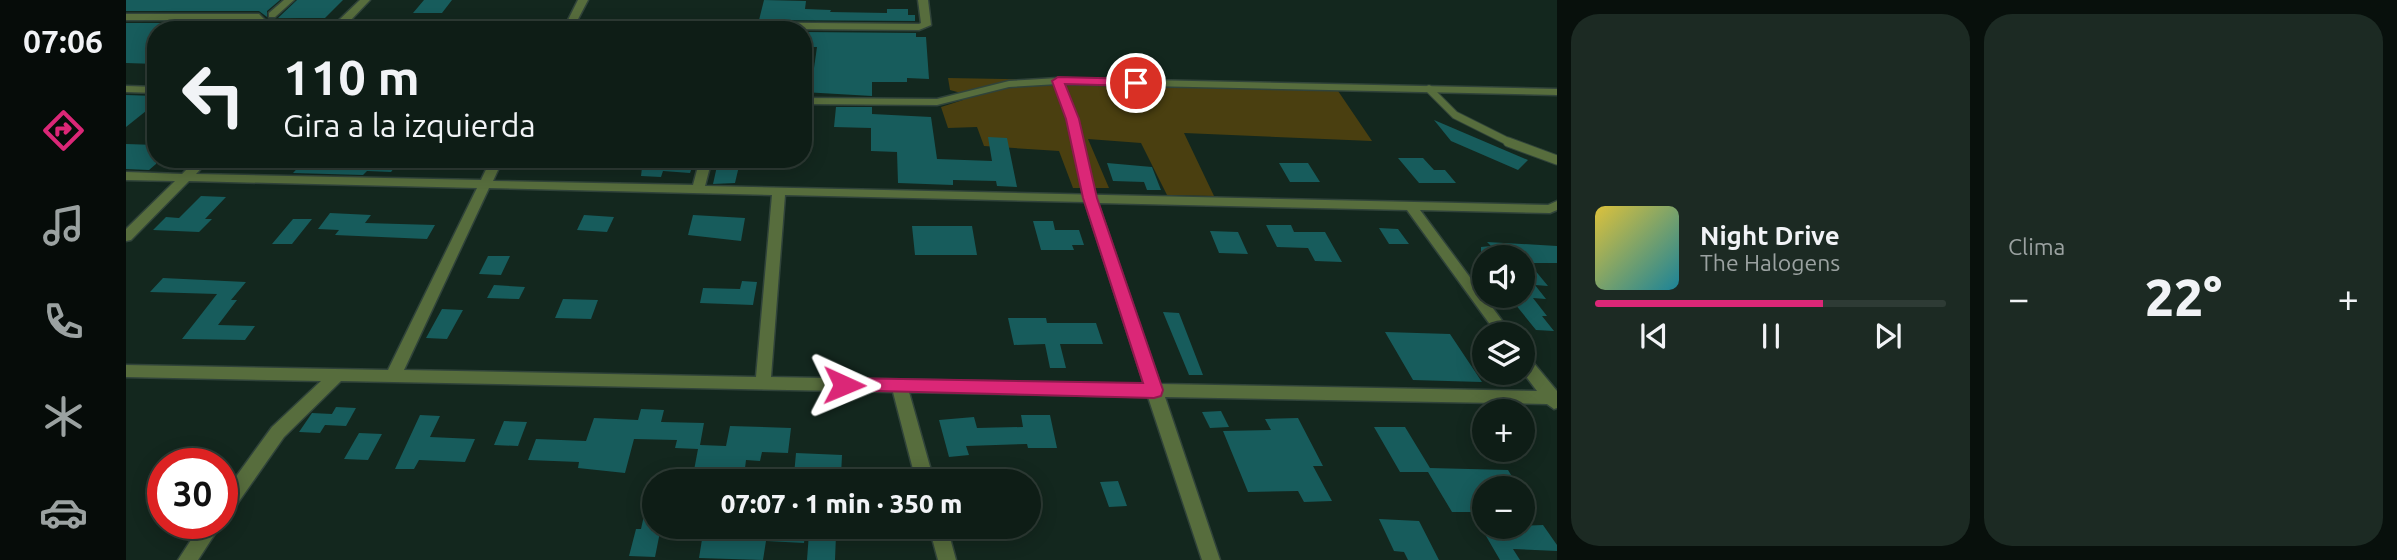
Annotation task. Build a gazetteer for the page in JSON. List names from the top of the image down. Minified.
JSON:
{"page":{"tabs":"07:06","tile":"Clima","turn":["110 m","Gira a la izquierda"],"song":["Night Drive","The Halogens"],"map_buttons":["+","−"],"heat":["−","22°","+"],"limit":"30","trip":"07:07 · 1 min · 350 m"}}
